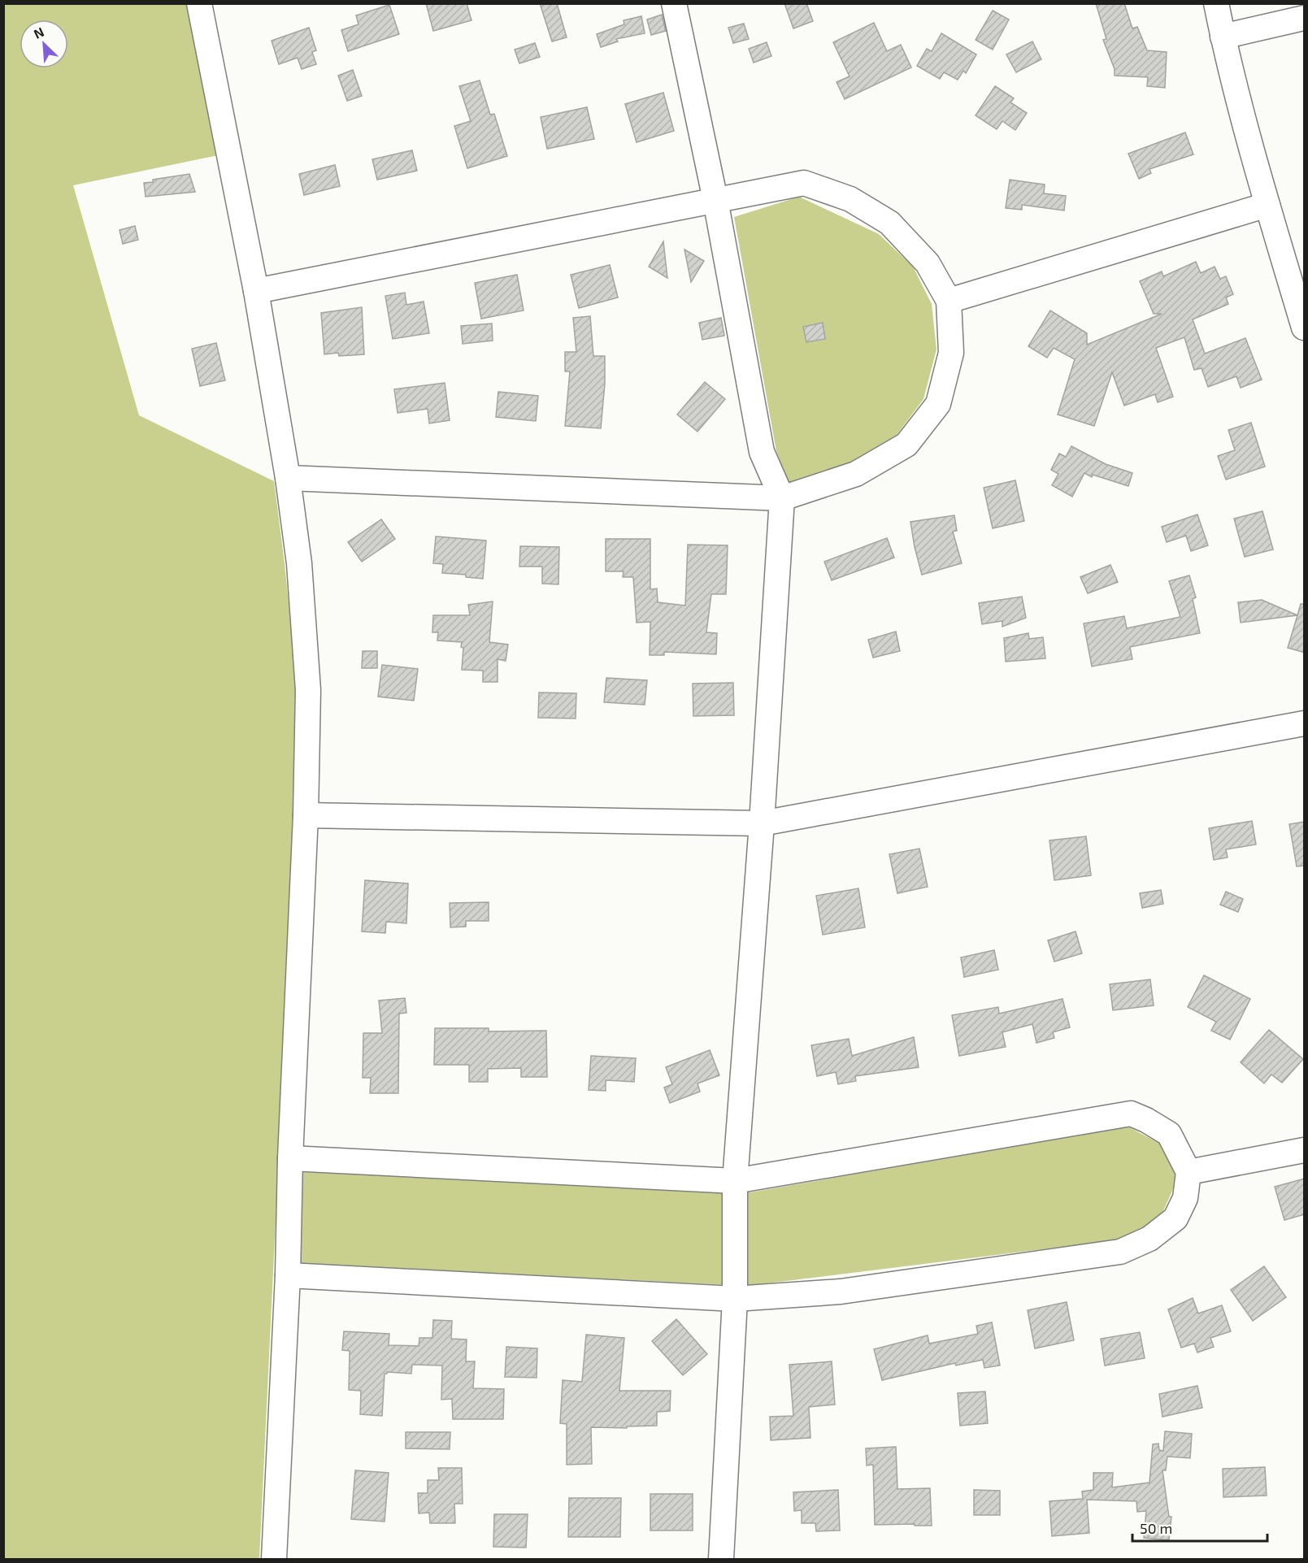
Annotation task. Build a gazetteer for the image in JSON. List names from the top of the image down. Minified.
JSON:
{"scale_bar":"50 m","north":"top left"}
